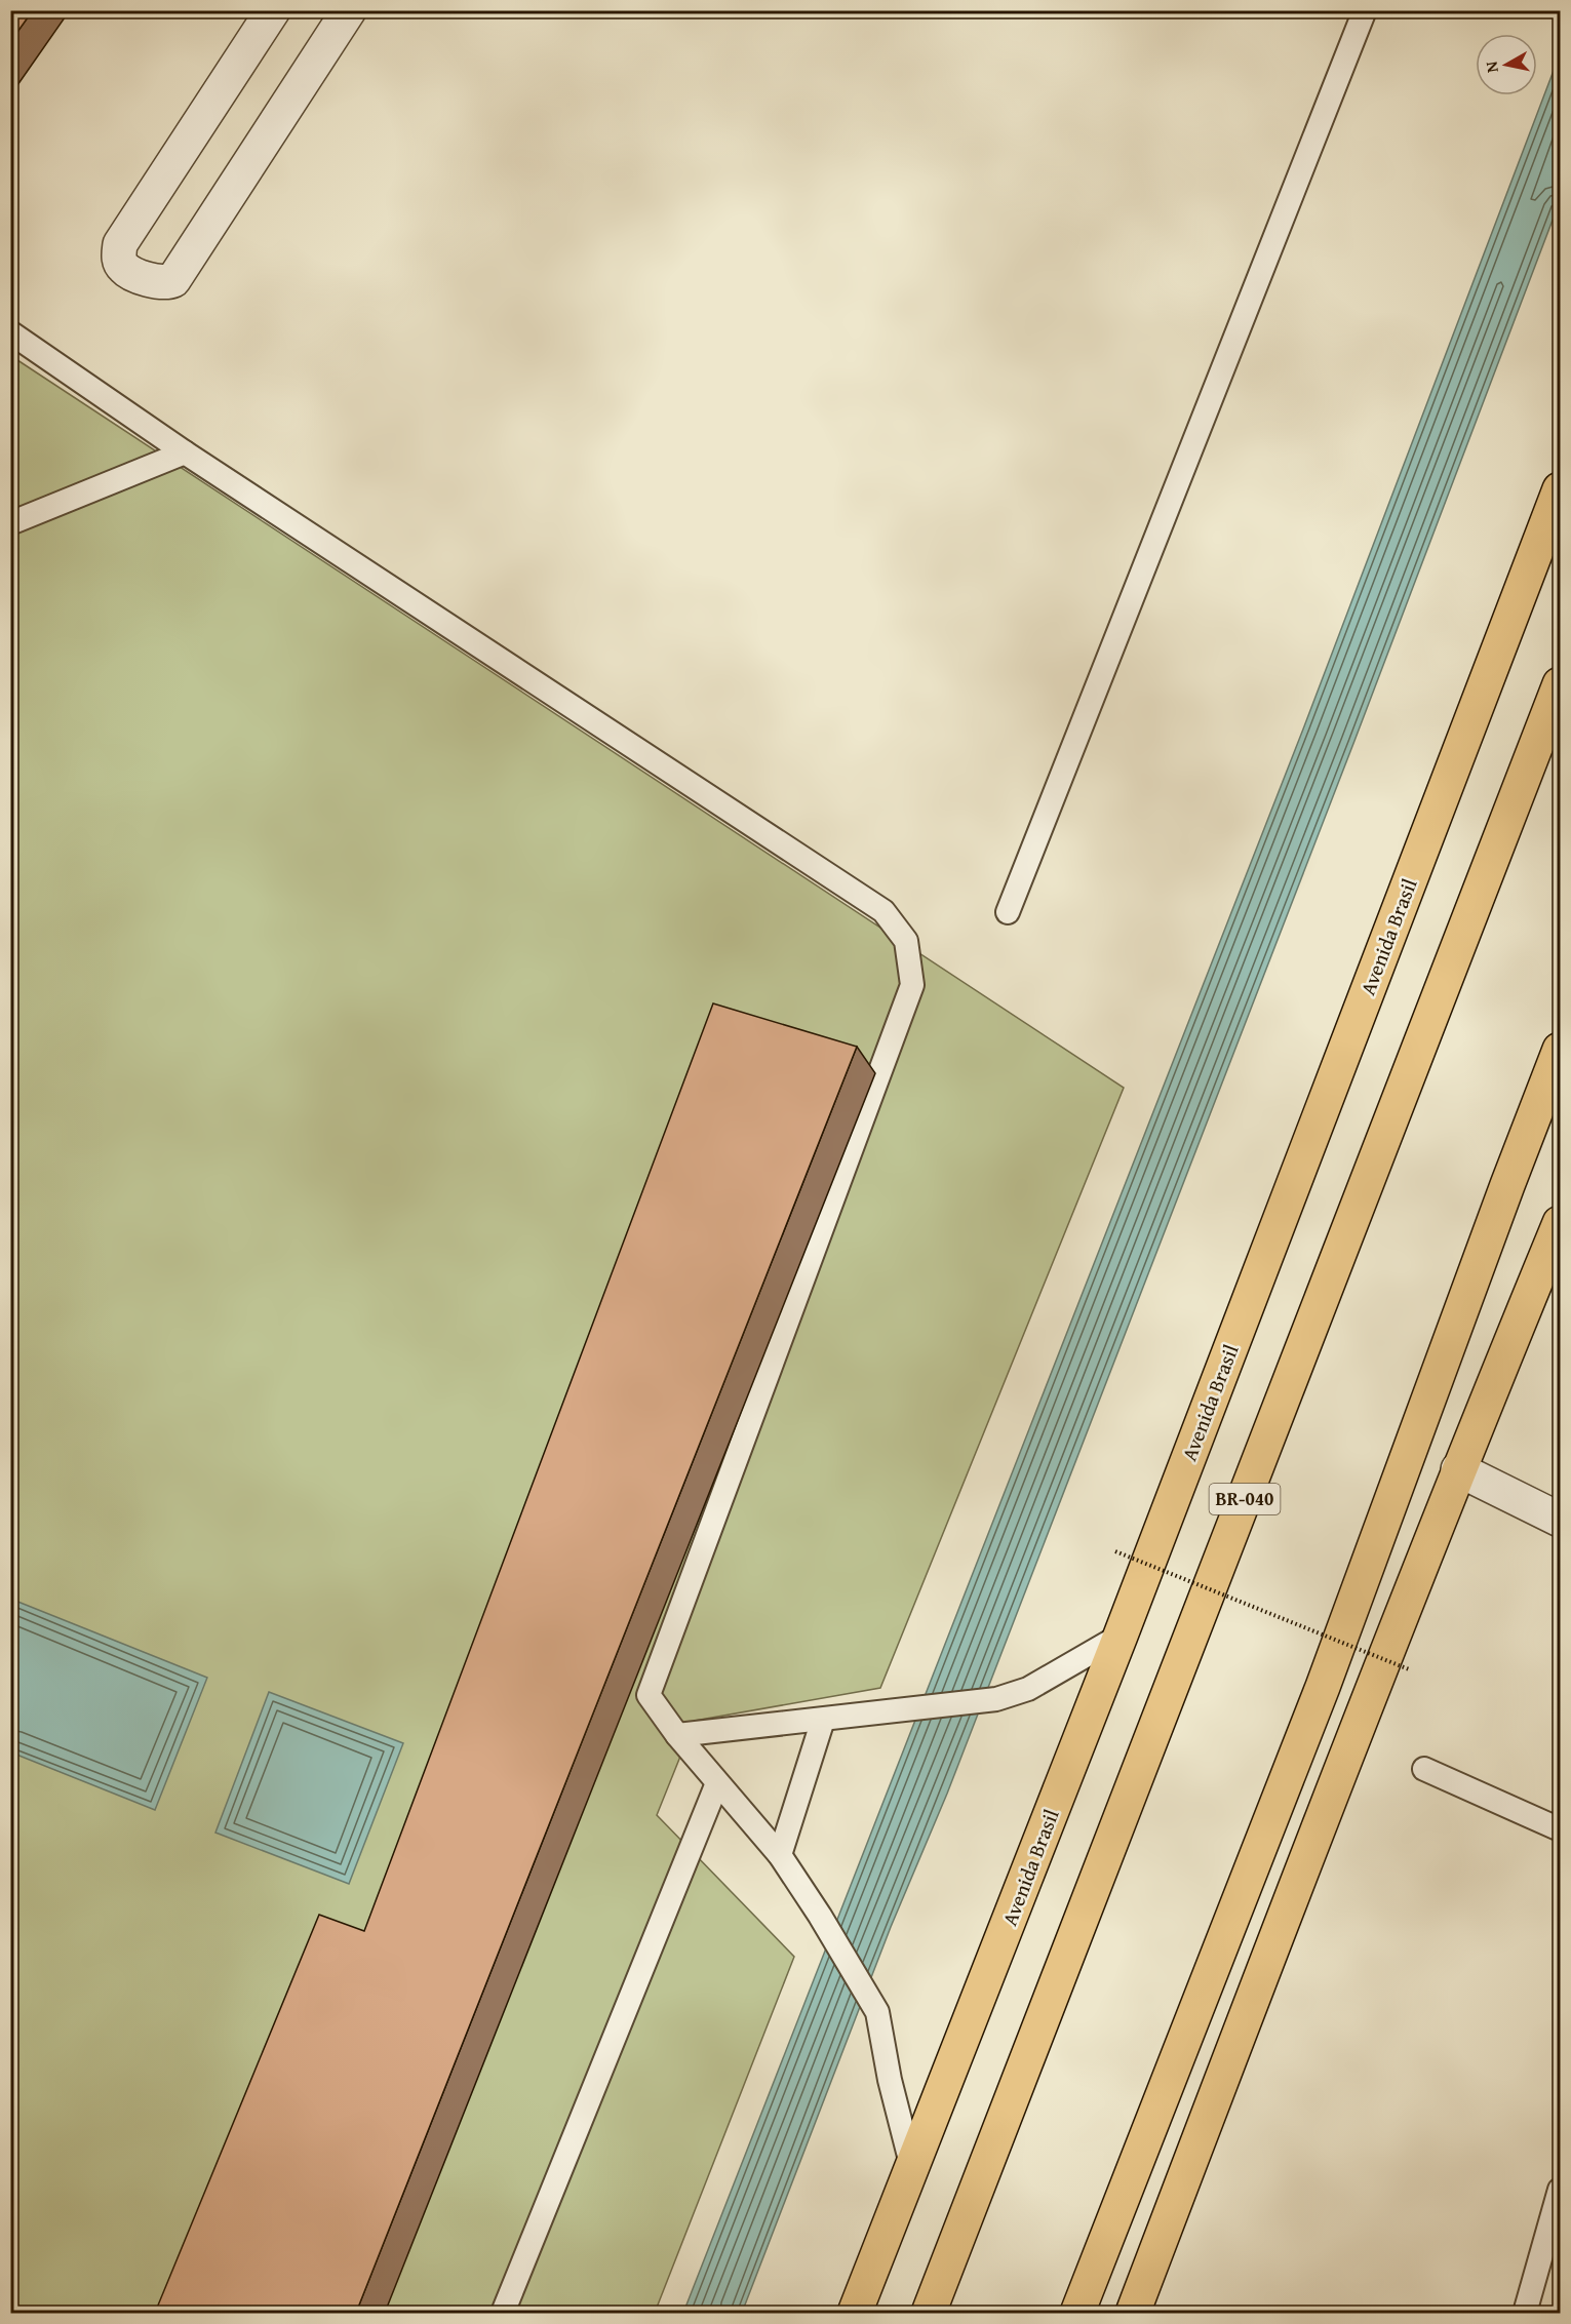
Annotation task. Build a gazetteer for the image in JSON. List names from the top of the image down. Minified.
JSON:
{"streets":{"highway":["Avenida Brasil","BR-040"]},"north":"left"}
